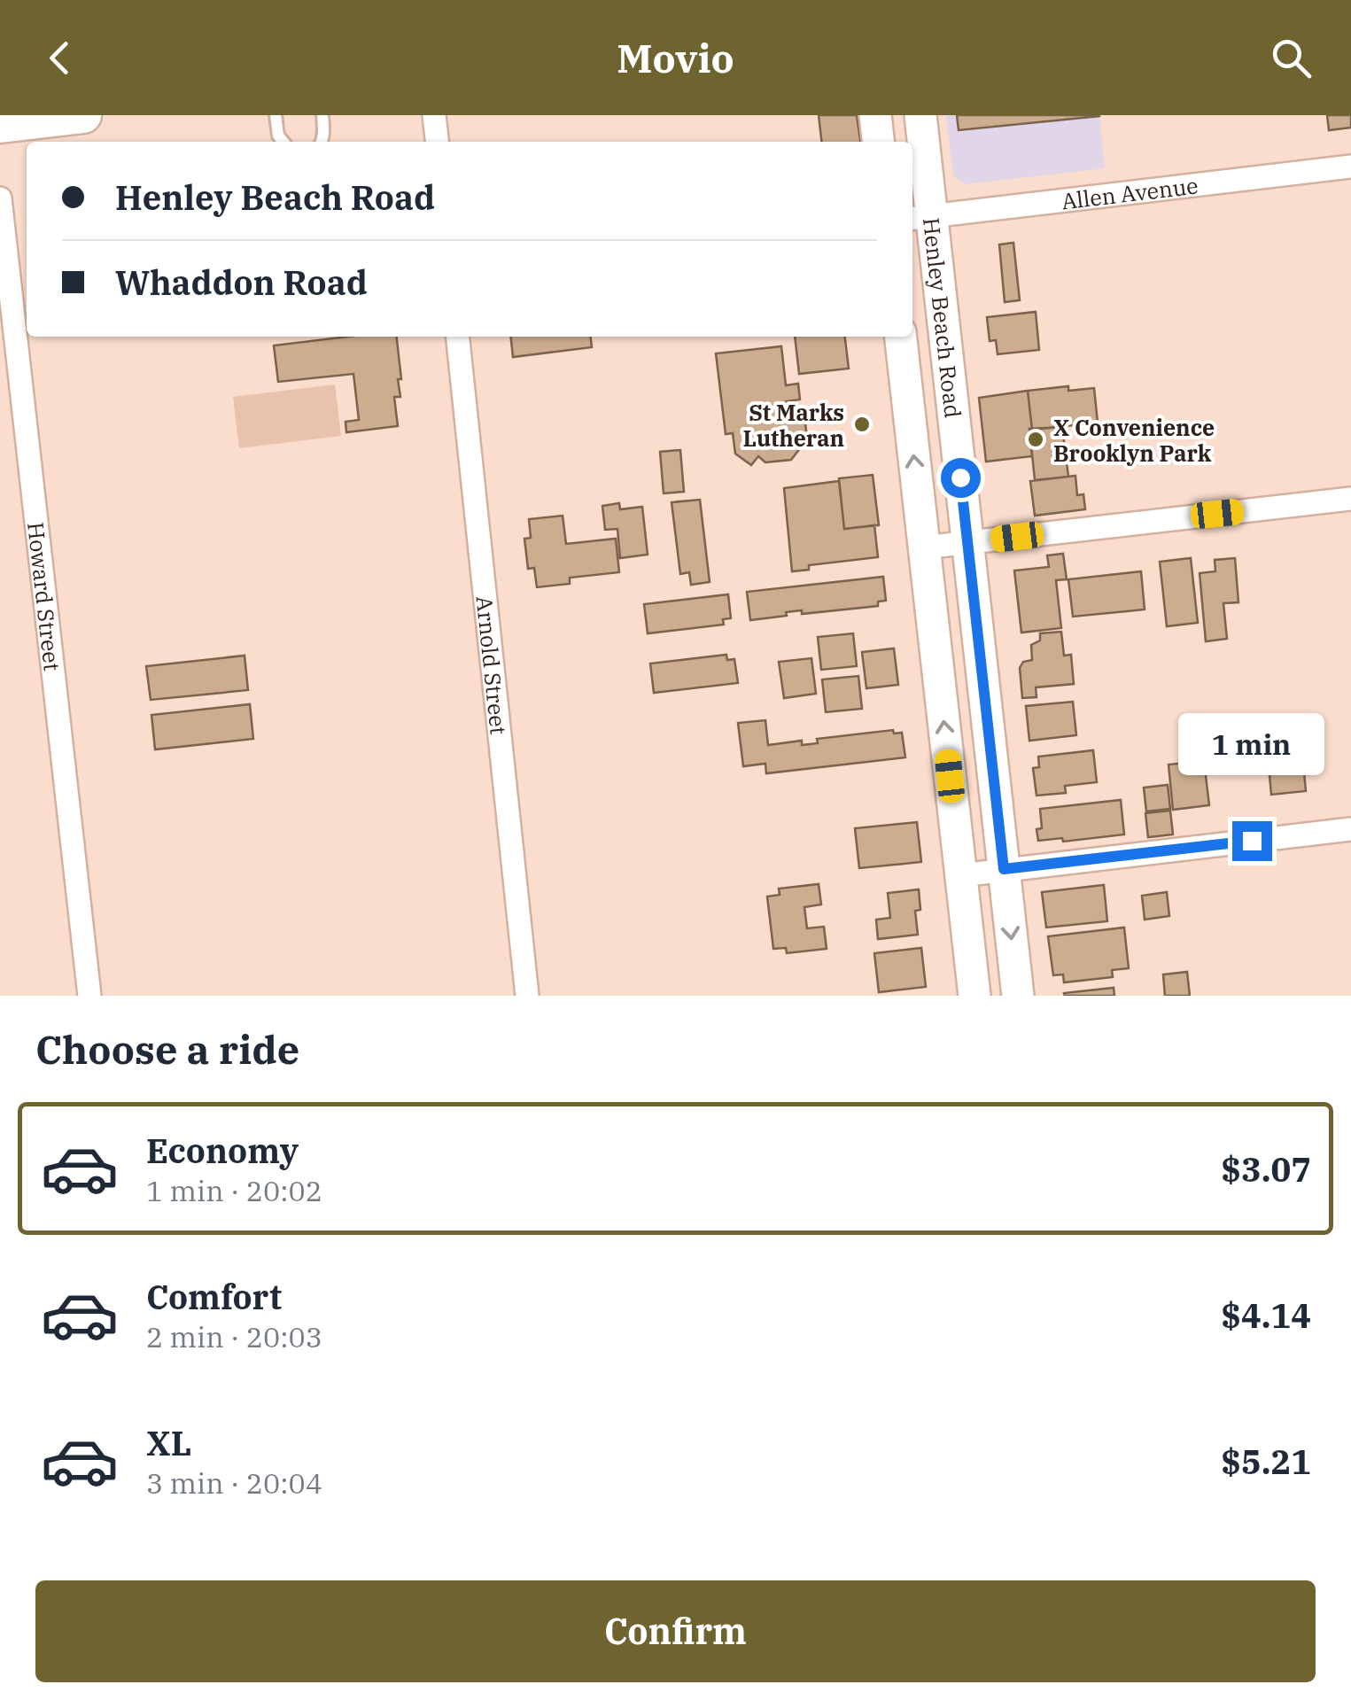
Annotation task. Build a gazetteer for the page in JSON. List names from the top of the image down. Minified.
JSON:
{"streets":{"main road":["Henley Beach Road"],"street":["Allen Avenue","Howard Street","Arnold Street"]},"crossings":[["Allen Avenue","Henley Beach Road"]],"places":["St Marks Lutheran","X Convenience Brooklyn Park"],"page":{"header":"Movio","banner":["Henley Beach Road","Whaddon Road"],"bubble":"1 min","heading":"Choose a ride","list":[{"name":"Economy","note":"1 min · 20:02","value":"$3.07"},{"name":"Comfort","note":"2 min · 20:03","value":"$4.14"},{"name":"XL","note":"3 min · 20:04","value":"$5.21"}],"buttons":"Confirm"}}
